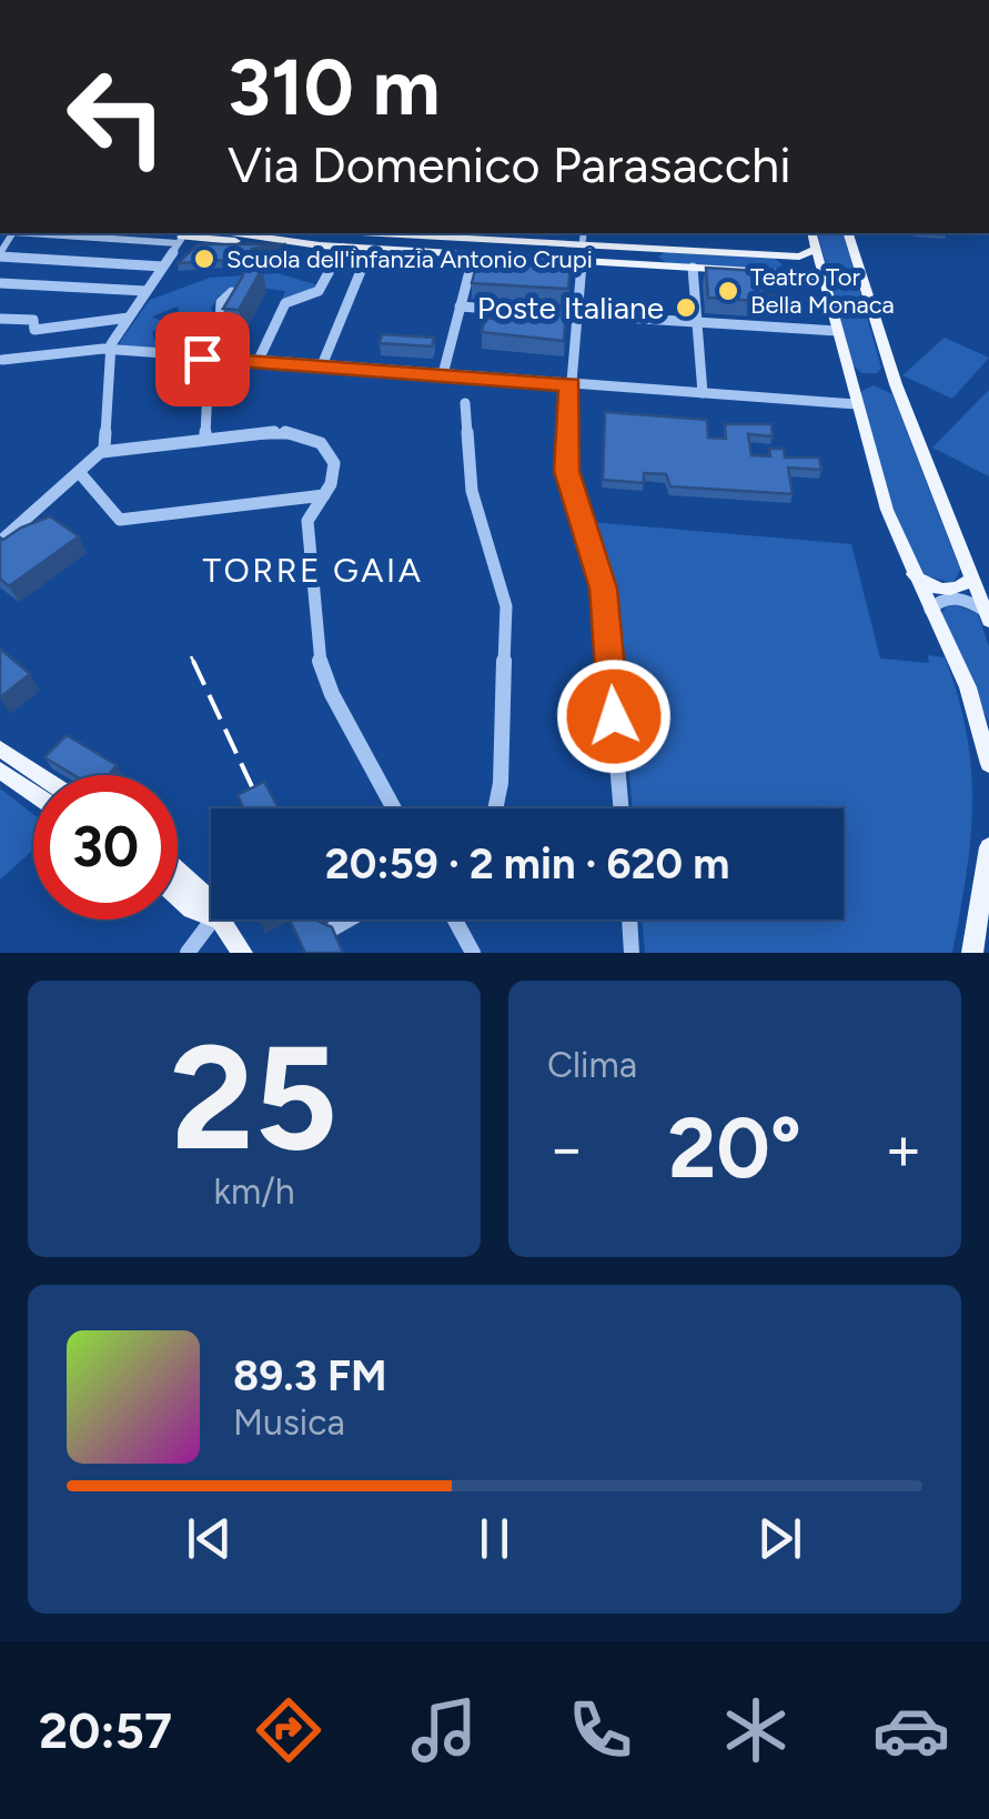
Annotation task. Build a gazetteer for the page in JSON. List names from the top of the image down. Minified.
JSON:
{"districts":["TORRE GAIA"],"places":["Scuola dell'infanzia Antonio Crupi","Teatro Tor Bella Monaca","Poste Italiane"],"page":{"turn":["310 m","Via Domenico Parasacchi"],"limit":"30","trip":"20:59 · 2 min · 620 m","tile":[["25","km/h"],"Clima"],"heat":["−","20°","+"],"song":["89.3 FM","Musica"],"tabs":"20:57"}}
